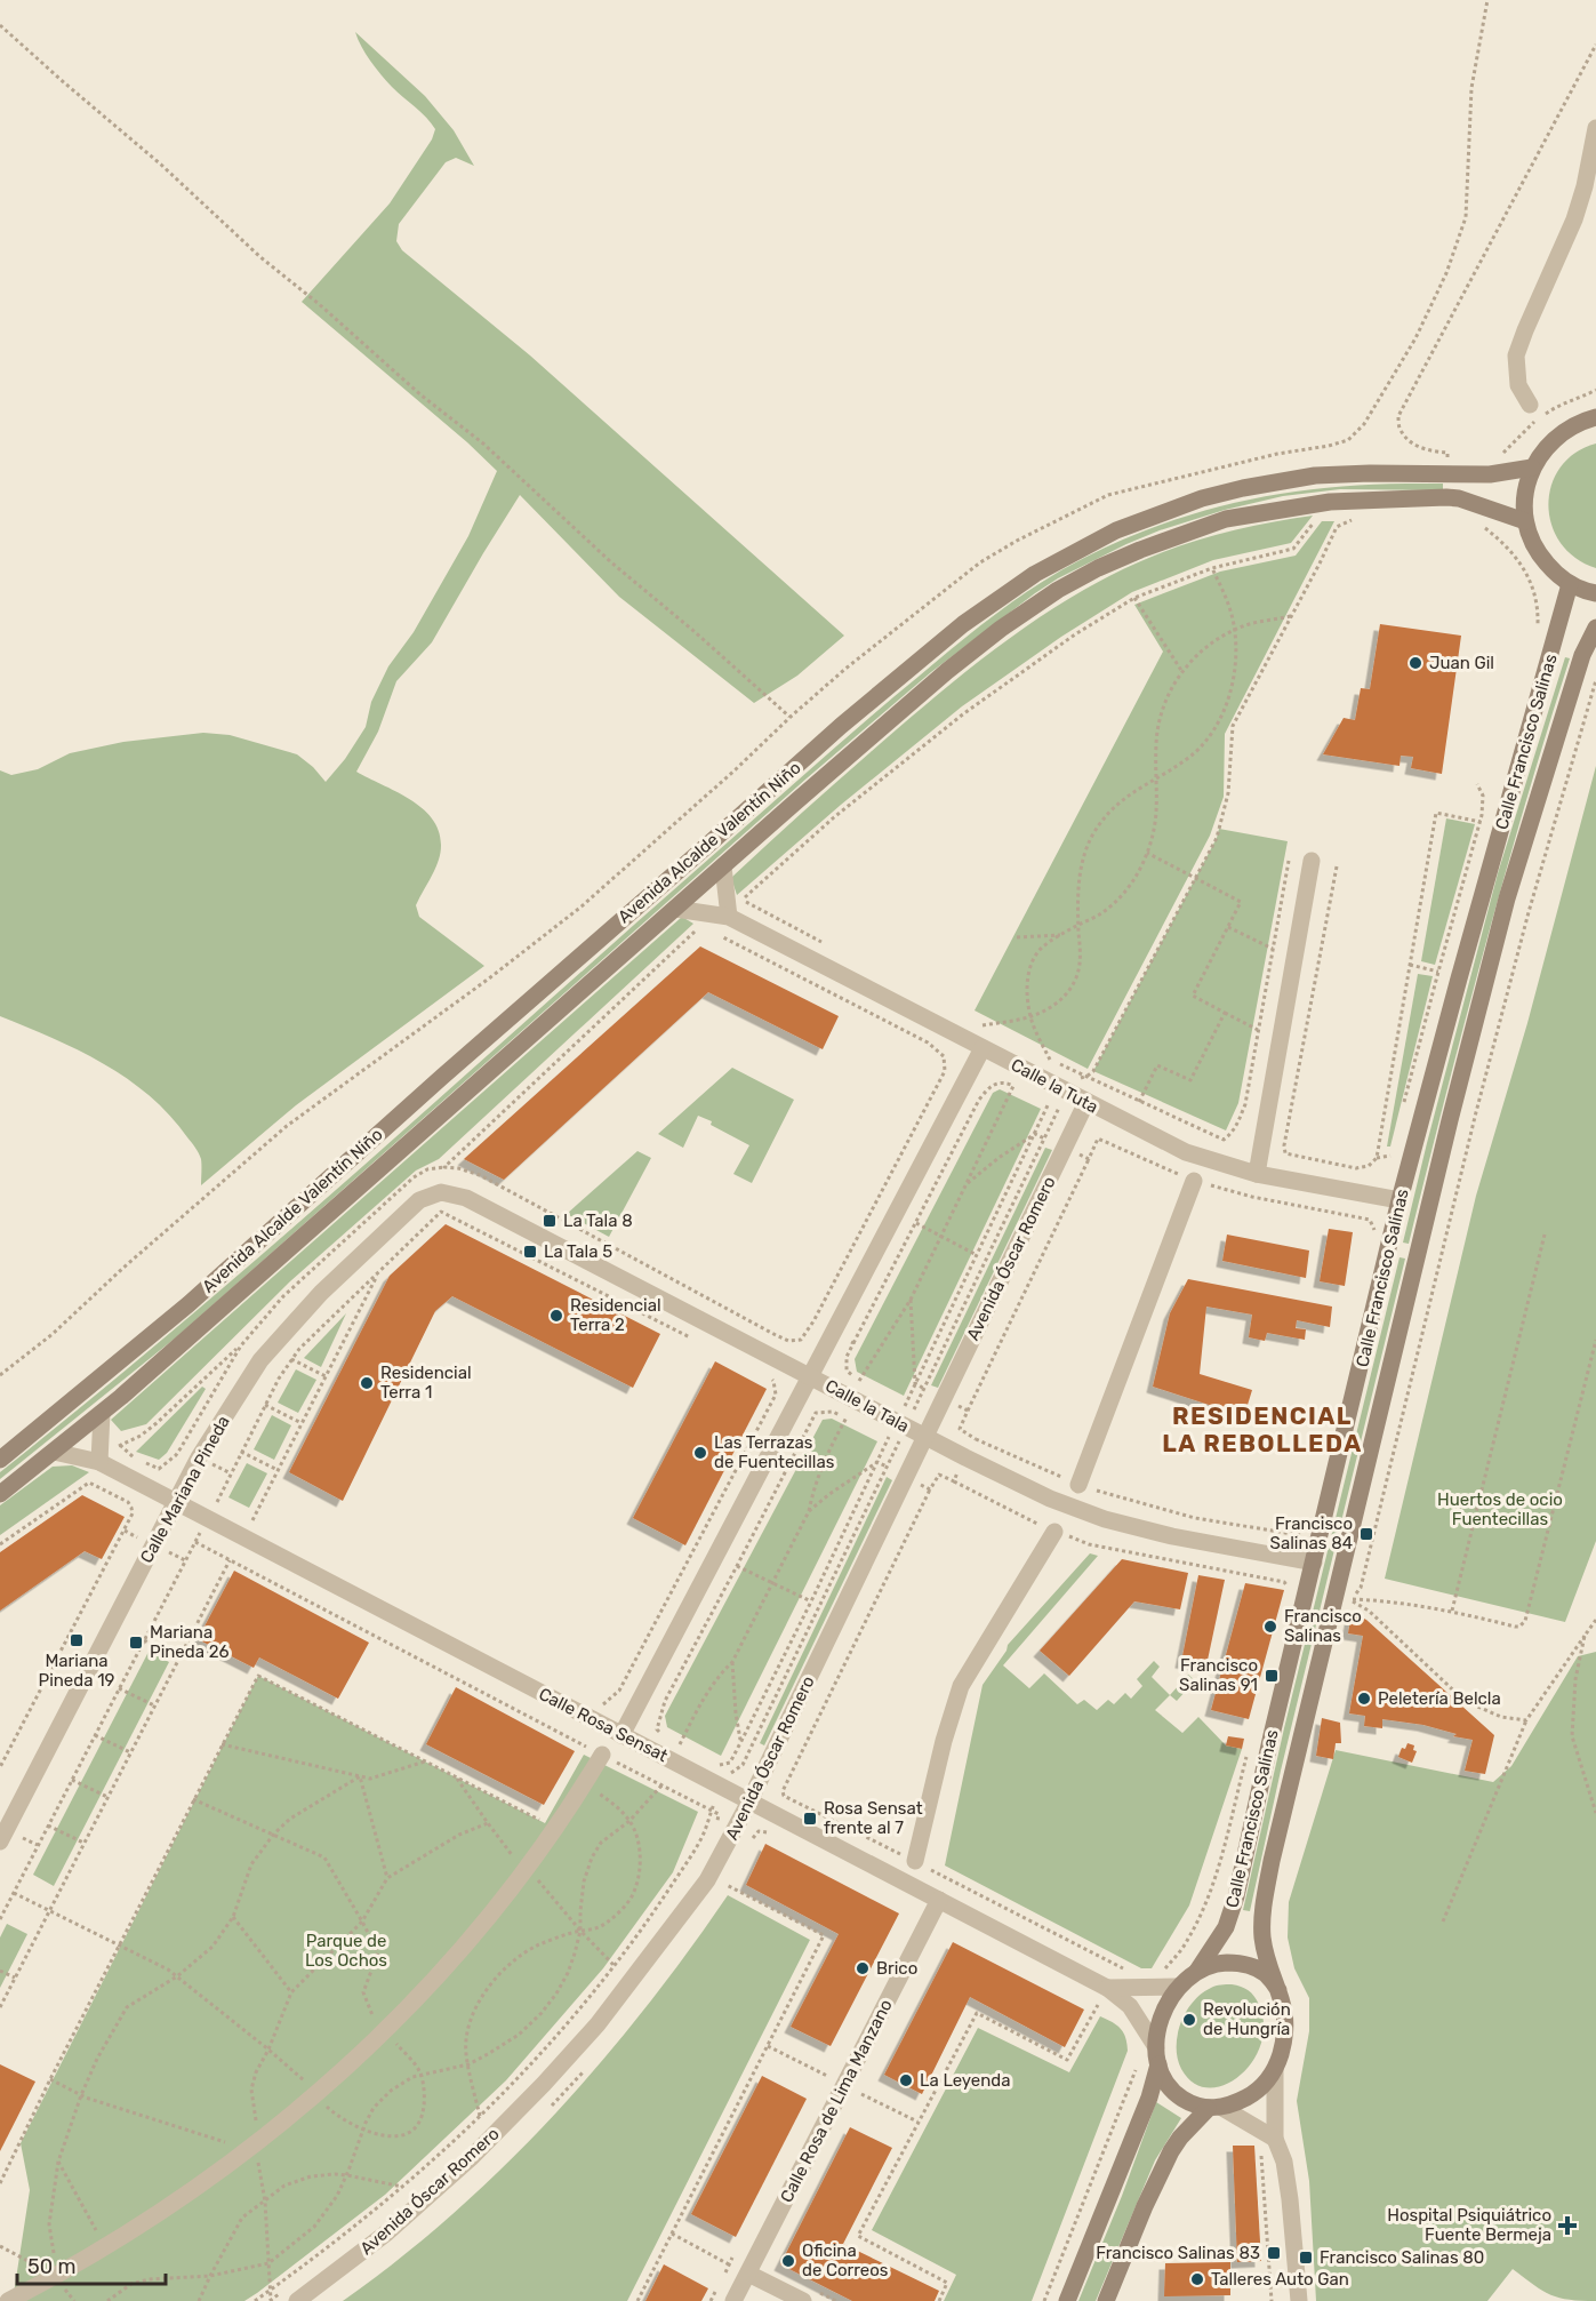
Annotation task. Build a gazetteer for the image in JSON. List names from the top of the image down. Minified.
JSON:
{"streets":{"main road":["Calle Francisco Salinas","Avenida Alcalde Valentín Niño"],"street":["Calle la Tuta","Avenida Óscar Romero","Calle la Tala","Calle Mariana Pineda","Calle Rosa Sensat","Calle Rosa de Lima Manzano"]},"crossings":[["Calle Francisco Salinas","Calle la Tuta"],["Calle Francisco Salinas","Calle la Tala"],["Calle Francisco Salinas","Calle Rosa Sensat"],["Avenida Alcalde Valentín Niño","Calle la Tuta"],["Avenida Alcalde Valentín Niño","Calle Rosa Sensat"],["Calle la Tuta","Avenida Óscar Romero"],["Avenida Óscar Romero","Calle la Tala"],["Avenida Óscar Romero","Calle Rosa Sensat"],["Calle la Tala","Calle Mariana Pineda"],["Calle Mariana Pineda","Calle Rosa Sensat"],["Calle Rosa Sensat","Calle Rosa de Lima Manzano"]],"districts":["RESIDENCIAL LA REBOLLEDA"],"parks":["Huertos de ocio Fuentecillas","Parque de Los Ochos"],"places":{"other":["Juan Gil","Residencial Terra 2","Residencial Terra 1","Las Terrazas de Fuentecillas","Francisco Salinas","Peletería Belcla","Brico","Revolución de Hungría","La Leyenda","Oficina de Correos","Talleres Auto Gan"],"transit":["La Tala 8","La Tala 5","Francisco Salinas 84","Mariana Pineda 19","Mariana Pineda 26","Francisco Salinas 91","Rosa Sensat frente al 7","Francisco Salinas 83","Francisco Salinas 80"],"health":["Hospital Psiquiátrico Fuente Bermeja"]},"scale_bar":"50 m"}
